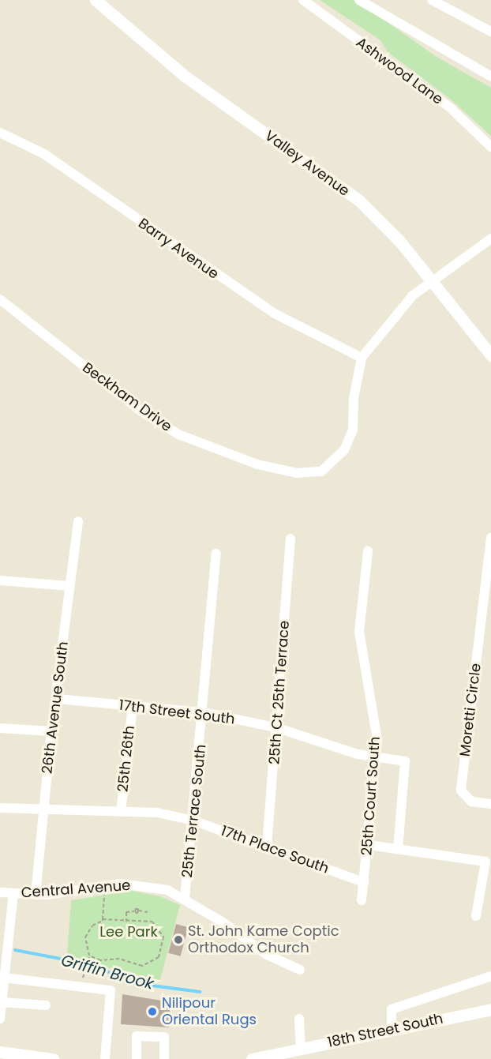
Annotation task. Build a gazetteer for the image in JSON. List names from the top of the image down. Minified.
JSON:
{"streets":{"main road":["Valley Avenue","18th Street South"],"street":["Ashwood Lane","Barry Avenue","Beckham Drive","25th Ct 25th Terrace","26th Avenue South","Moretti Circle","17th Street South","25th 26th","25th Court South","25th Terrace South","17th Place South","Central Avenue"]},"crossings":[["Valley Avenue","Beckham Drive"],["Barry Avenue","Beckham Drive"],["25th Ct 25th Terrace","17th Street South"],["25th Ct 25th Terrace","17th Place South"],["26th Avenue South","17th Street South"],["26th Avenue South","17th Place South"],["26th Avenue South","Central Avenue"],["17th Street South","25th 26th"],["17th Street South","25th Court South"],["17th Street South","25th Terrace South"],["25th 26th","17th Place South"],["25th Court South","17th Place South"],["25th Terrace South","17th Place South"],["25th Terrace South","Central Avenue"]],"water":["Griffin Brook"],"parks":["Lee Park"],"places":["St. John Kame Coptic Orthodox Church","Nilipour Oriental Rugs"]}
